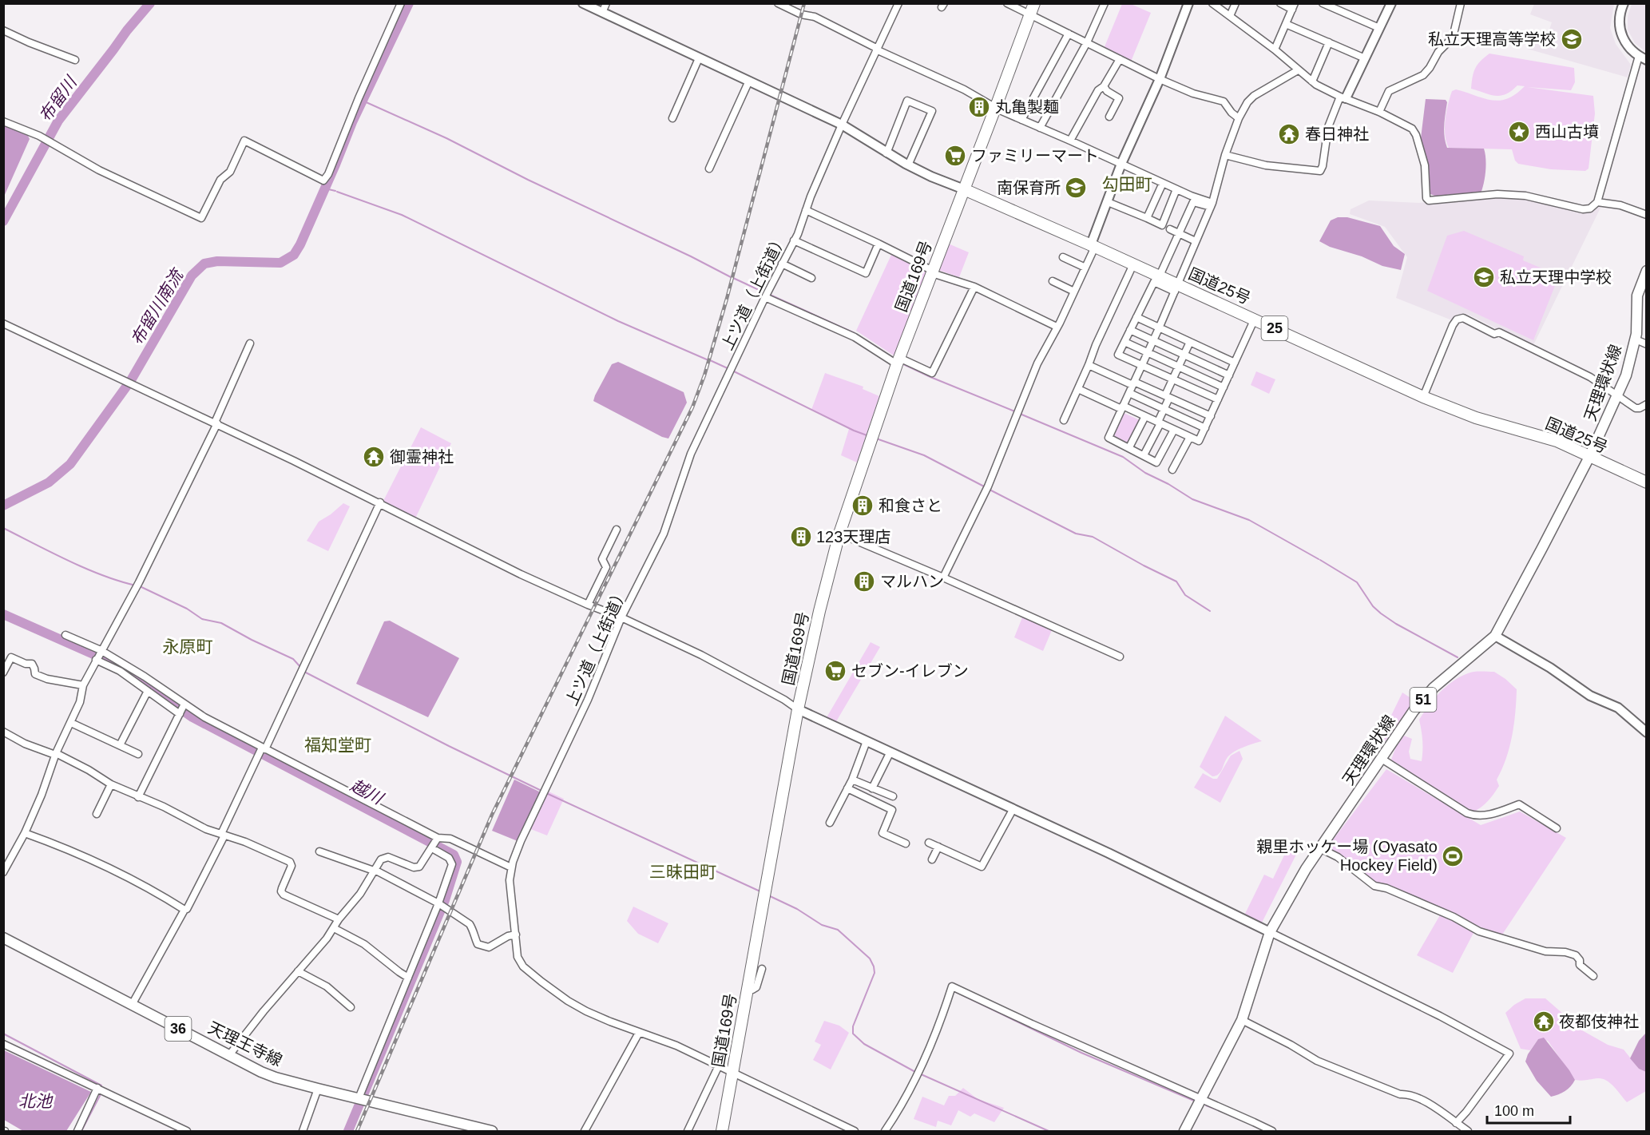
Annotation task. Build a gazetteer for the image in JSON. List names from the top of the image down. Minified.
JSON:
{"streets":{"highway":["国道169号","国道25号","25"],"main road":["天理環状線","51","36","天理王寺線"],"street":["上ツ道（上街道）"]},"crossings":[["国道169号","国道25号"],["国道169号","上ツ道（上街道）"],["国道25号","天理環状線"]],"districts":["勾田町","永原町","福知堂町","三昧田町"],"water":["布留川","布留川南流","越川","北池"],"places":{"school or university":["私立天理高等学校","南保育所","私立天理中学校"],"building":["丸亀製麺","和食さと","123天理店","マルハン"],"place":["西山古墳"],"temple":["春日神社","御霊神社","夜都伎神社"],"supermarket":["ファミリーマート","セブン-イレブン"],"sports":["親里ホッケー場 (Oyasato Hockey Field)"]},"scale_bar":"100 m"}
